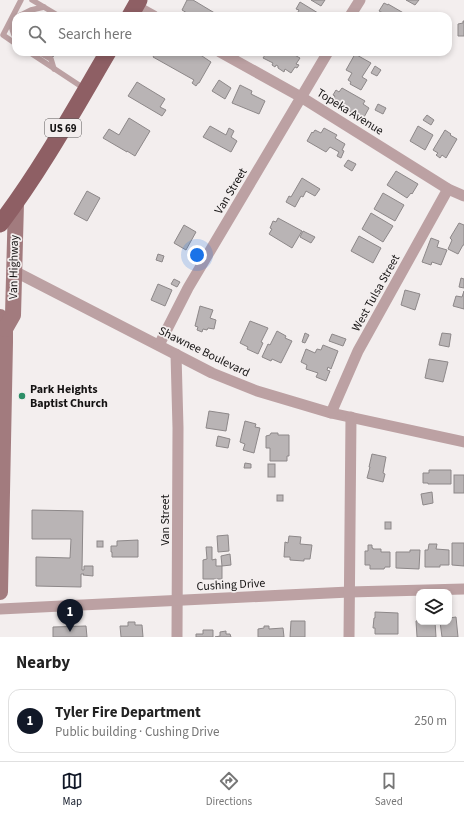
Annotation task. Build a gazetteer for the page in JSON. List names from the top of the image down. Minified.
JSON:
{"streets":{"main road":["US 69","Van Highway"],"street":["Topeka Avenue","Van Street","West Tulsa Street","Shawnee Boulevard","Cushing Drive"]},"crossings":[["Topeka Avenue","Van Street"],["Topeka Avenue","West Tulsa Street"],["US 69","Van Highway"],["Van Street","Shawnee Boulevard"],["Van Street","Cushing Drive"],["Van Highway","Shawnee Boulevard"],["West Tulsa Street","Shawnee Boulevard"]],"places":["Park Heights Baptist Church"],"page":{"search":"Search here","pins":"1","heading":"Nearby","list":[{"mark":"1","name":"Tyler Fire Department","note":"Public building · Cushing Drive","value":"250 m"}],"nav":["Map","Directions","Saved"]}}
